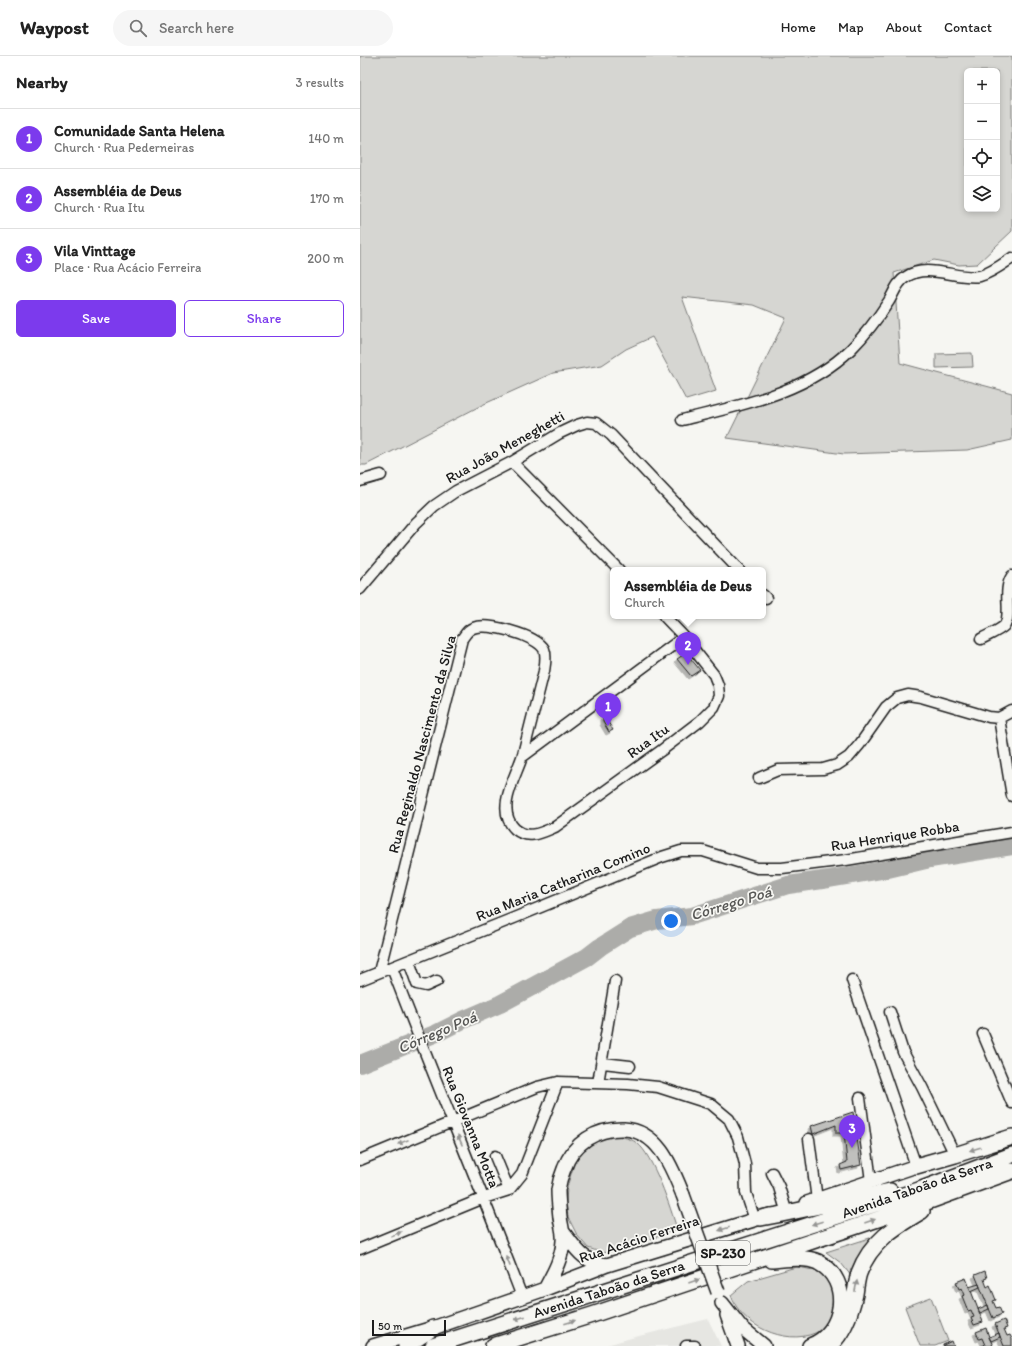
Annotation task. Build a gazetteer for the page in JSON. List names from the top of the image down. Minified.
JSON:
{"streets":{"highway":["Avenida Taboão da Serra","SP-230"],"main road":["Rua Acácio Ferreira"],"street":["Rua João Meneghetti","Rua Itu","Rua Reginaldo Nascimento da Silva","Rua Henrique Robba","Rua Maria Catharina Comino","Rua Giovanna Motta"]},"crossings":[["Rua Itu","Rua Reginaldo Nascimento da Silva"],["Rua Reginaldo Nascimento da Silva","Rua Maria Catharina Comino"],["Rua Henrique Robba","Rua Maria Catharina Comino"],["Rua Maria Catharina Comino","Rua Giovanna Motta"],["Rua Giovanna Motta","Rua Acácio Ferreira"]],"one_way":["Rua Giovanna Motta"],"water":["Córrego Poá"],"scale_bar":"50 m","page":{"header":"Waypost","search":"Search here","nav":["Home","Map","About","Contact"],"heading":["Nearby","3 results"],"map_buttons":["+","−"],"list":[{"mark":"1","name":"Comunidade Santa Helena","note":"Church · Rua Pederneiras","value":"140 m"},{"mark":"2","name":"Assembléia de Deus","note":"Church · Rua Itu","value":"170 m"},{"mark":"3","name":"Vila Vinttage","note":"Place · Rua Acácio Ferreira","value":"200 m"}],"buttons":["Save","Share"],"popup":["Assembléia de Deus","Church"],"pins":["2","1","3"],"scale":"50 m"}}
